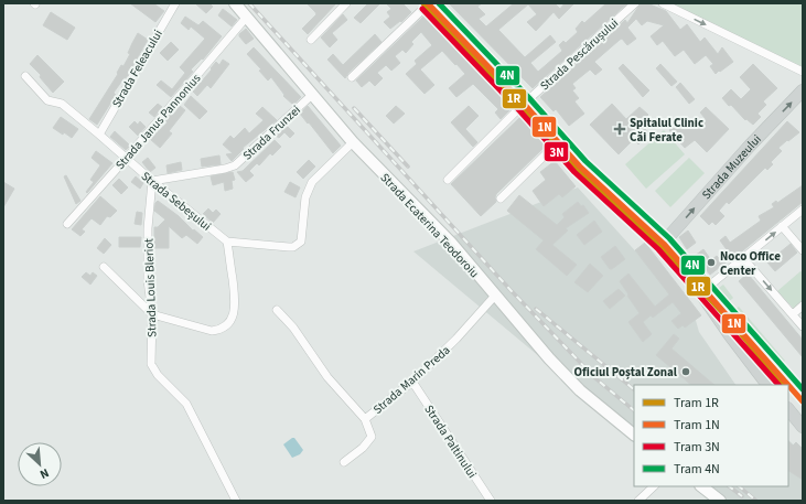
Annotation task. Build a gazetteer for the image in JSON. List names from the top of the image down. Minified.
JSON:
{"streets":{"main road":["Strada Muzeului","Strada Ecaterina Teodoroiu"],"street":["Strada Pescărușului","Strada Feleacului","Strada Janus Pannonius","Strada Frunzei","Strada Sebeșului","Strada Louis Bleriot","Strada Marin Preda","Strada Paltinului"]},"crossings":[["Strada Feleacului","Strada Sebeșului"],["Strada Janus Pannonius","Strada Sebeșului"],["Strada Janus Pannonius","Strada Ecaterina Teodoroiu"],["Strada Frunzei","Strada Sebeșului"],["Strada Frunzei","Strada Ecaterina Teodoroiu"],["Strada Frunzei","Strada Louis Bleriot"],["Strada Sebeșului","Strada Louis Bleriot"],["Strada Ecaterina Teodoroiu","Strada Marin Preda"],["Strada Marin Preda","Strada Paltinului"]],"one_way":["Strada Muzeului"],"places":{"health":["Spitalul Clinic Căi Ferate"],"other":["Noco Office Center","Oficiul Poștal Zonal"]},"lines":["tram line 1R","tram line 1N","tram line 4N","tram line 3N"],"legend":["Tram 1R","Tram 1N","Tram 3N","Tram 4N"],"north":"bottom right"}
